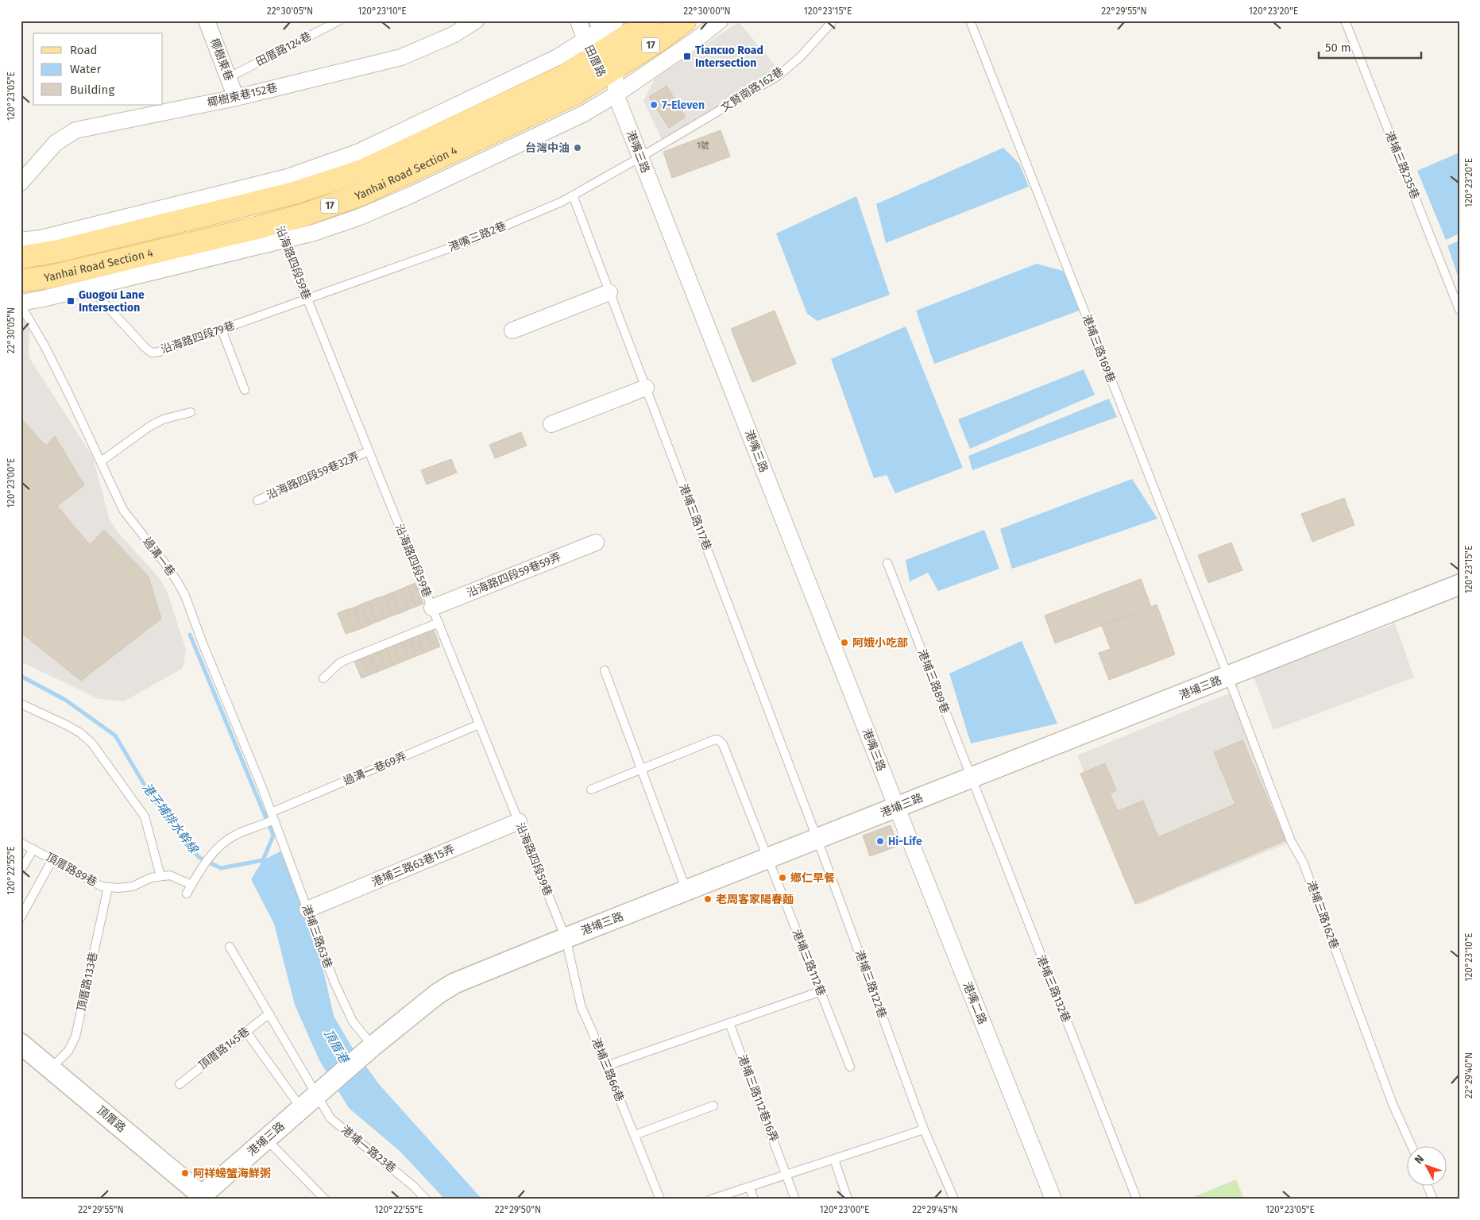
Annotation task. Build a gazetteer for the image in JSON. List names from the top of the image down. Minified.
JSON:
{"streets":{"main road":["17","Yanhai Road Section 4"],"street":["椰樹東巷","田厝路","椰樹東巷152巷","港嘴三路","沿海路四段59巷59弄","港埔三路","港埔三路63巷15弄","港嘴二路","頂厝路"],"lane":["田厝路124巷","文賢南路162巷","港埔三路235巷","港嘴三路2巷","沿海路四段59巷","沿海路四段79巷","港埔三路169巷","沿海路四段59巷32弄","港埔三路117巷","過溝一巷","港埔三路89巷","過溝一巷69弄","頂厝路89巷","港埔三路162巷","港埔三路63巷","港埔三路112巷","頂厝路133巷","港埔三路122巷","港埔三路132巷","頂厝路145巷","港埔三路66巷","港埔三路112巷16弄","港埔一路23巷"]},"crossings":[["17","田厝路"],["17","Yanhai Road Section 4"],["田厝路124巷","椰樹東巷"],["椰樹東巷","椰樹東巷152巷"],["田厝路","港嘴三路"],["田厝路","Yanhai Road Section 4"],["文賢南路162巷","港嘴三路"],["文賢南路162巷","港嘴三路2巷"],["港嘴三路","Yanhai Road Section 4"],["港嘴三路","港嘴三路2巷"],["港嘴三路","港埔三路"],["港嘴三路","港嘴二路"],["Yanhai Road Section 4","沿海路四段59巷"],["Yanhai Road Section 4","沿海路四段79巷"],["港嘴三路2巷","沿海路四段59巷"],["港嘴三路2巷","沿海路四段79巷"],["港嘴三路2巷","港埔三路117巷"],["沿海路四段59巷","沿海路四段79巷"],["沿海路四段59巷","沿海路四段59巷32弄"],["沿海路四段59巷","沿海路四段59巷59弄"],["沿海路四段59巷","港埔三路"],["沿海路四段59巷","過溝一巷69弄"],["沿海路四段59巷","港埔三路63巷15弄"],["沿海路四段59巷","港埔三路66巷"],["港埔三路169巷","港埔三路"],["港埔三路169巷","港埔三路162巷"],["港埔三路117巷","港埔三路"],["港埔三路117巷","港埔三路122巷"],["過溝一巷","過溝一巷69弄"],["過溝一巷","港埔三路63巷"],["港埔三路89巷","港埔三路"],["港埔三路89巷","港埔三路132巷"],["港埔三路","港埔三路162巷"],["港埔三路","港埔三路63巷"],["港埔三路","港埔三路112巷"],["港埔三路","港埔三路122巷"],["港埔三路","港埔三路132巷"],["港埔三路","港嘴二路"],["港埔三路","港埔三路66巷"],["港埔三路","頂厝路"],["港埔三路","港埔一路23巷"],["過溝一巷69弄","頂厝路89巷"],["過溝一巷69弄","港埔三路63巷"],["港埔三路63巷15弄","港埔三路63巷"],["頂厝路89巷","頂厝路133巷"],["頂厝路133巷","頂厝路"],["頂厝路145巷","港埔一路23巷"]],"water":["港子埔排水幹線","頂厝港"],"places":{"transit":["Tiancuo Road Intersection","Guogou Lane Intersection"],"other":["7-Eleven","台灣中油","阿娥小吃部","Hi-Life","鄉仁早餐","老周客家陽春麵","阿祥螃蟹海鮮粥"]},"house_numbers":["1號"],"legend":["Road","Water","Building"],"scale_bar":"50 m","north":"top left","coordinates":["22°30'05\"N","120°23'10\"E","22°30'00\"N","120°23'15\"E","22°29'55\"N","120°23'20\"E","120°23'05\"E","120°23'00\"E","120°22'55\"E","22°29'40\"N","22°29'50\"N","22°29'45\"N"]}
